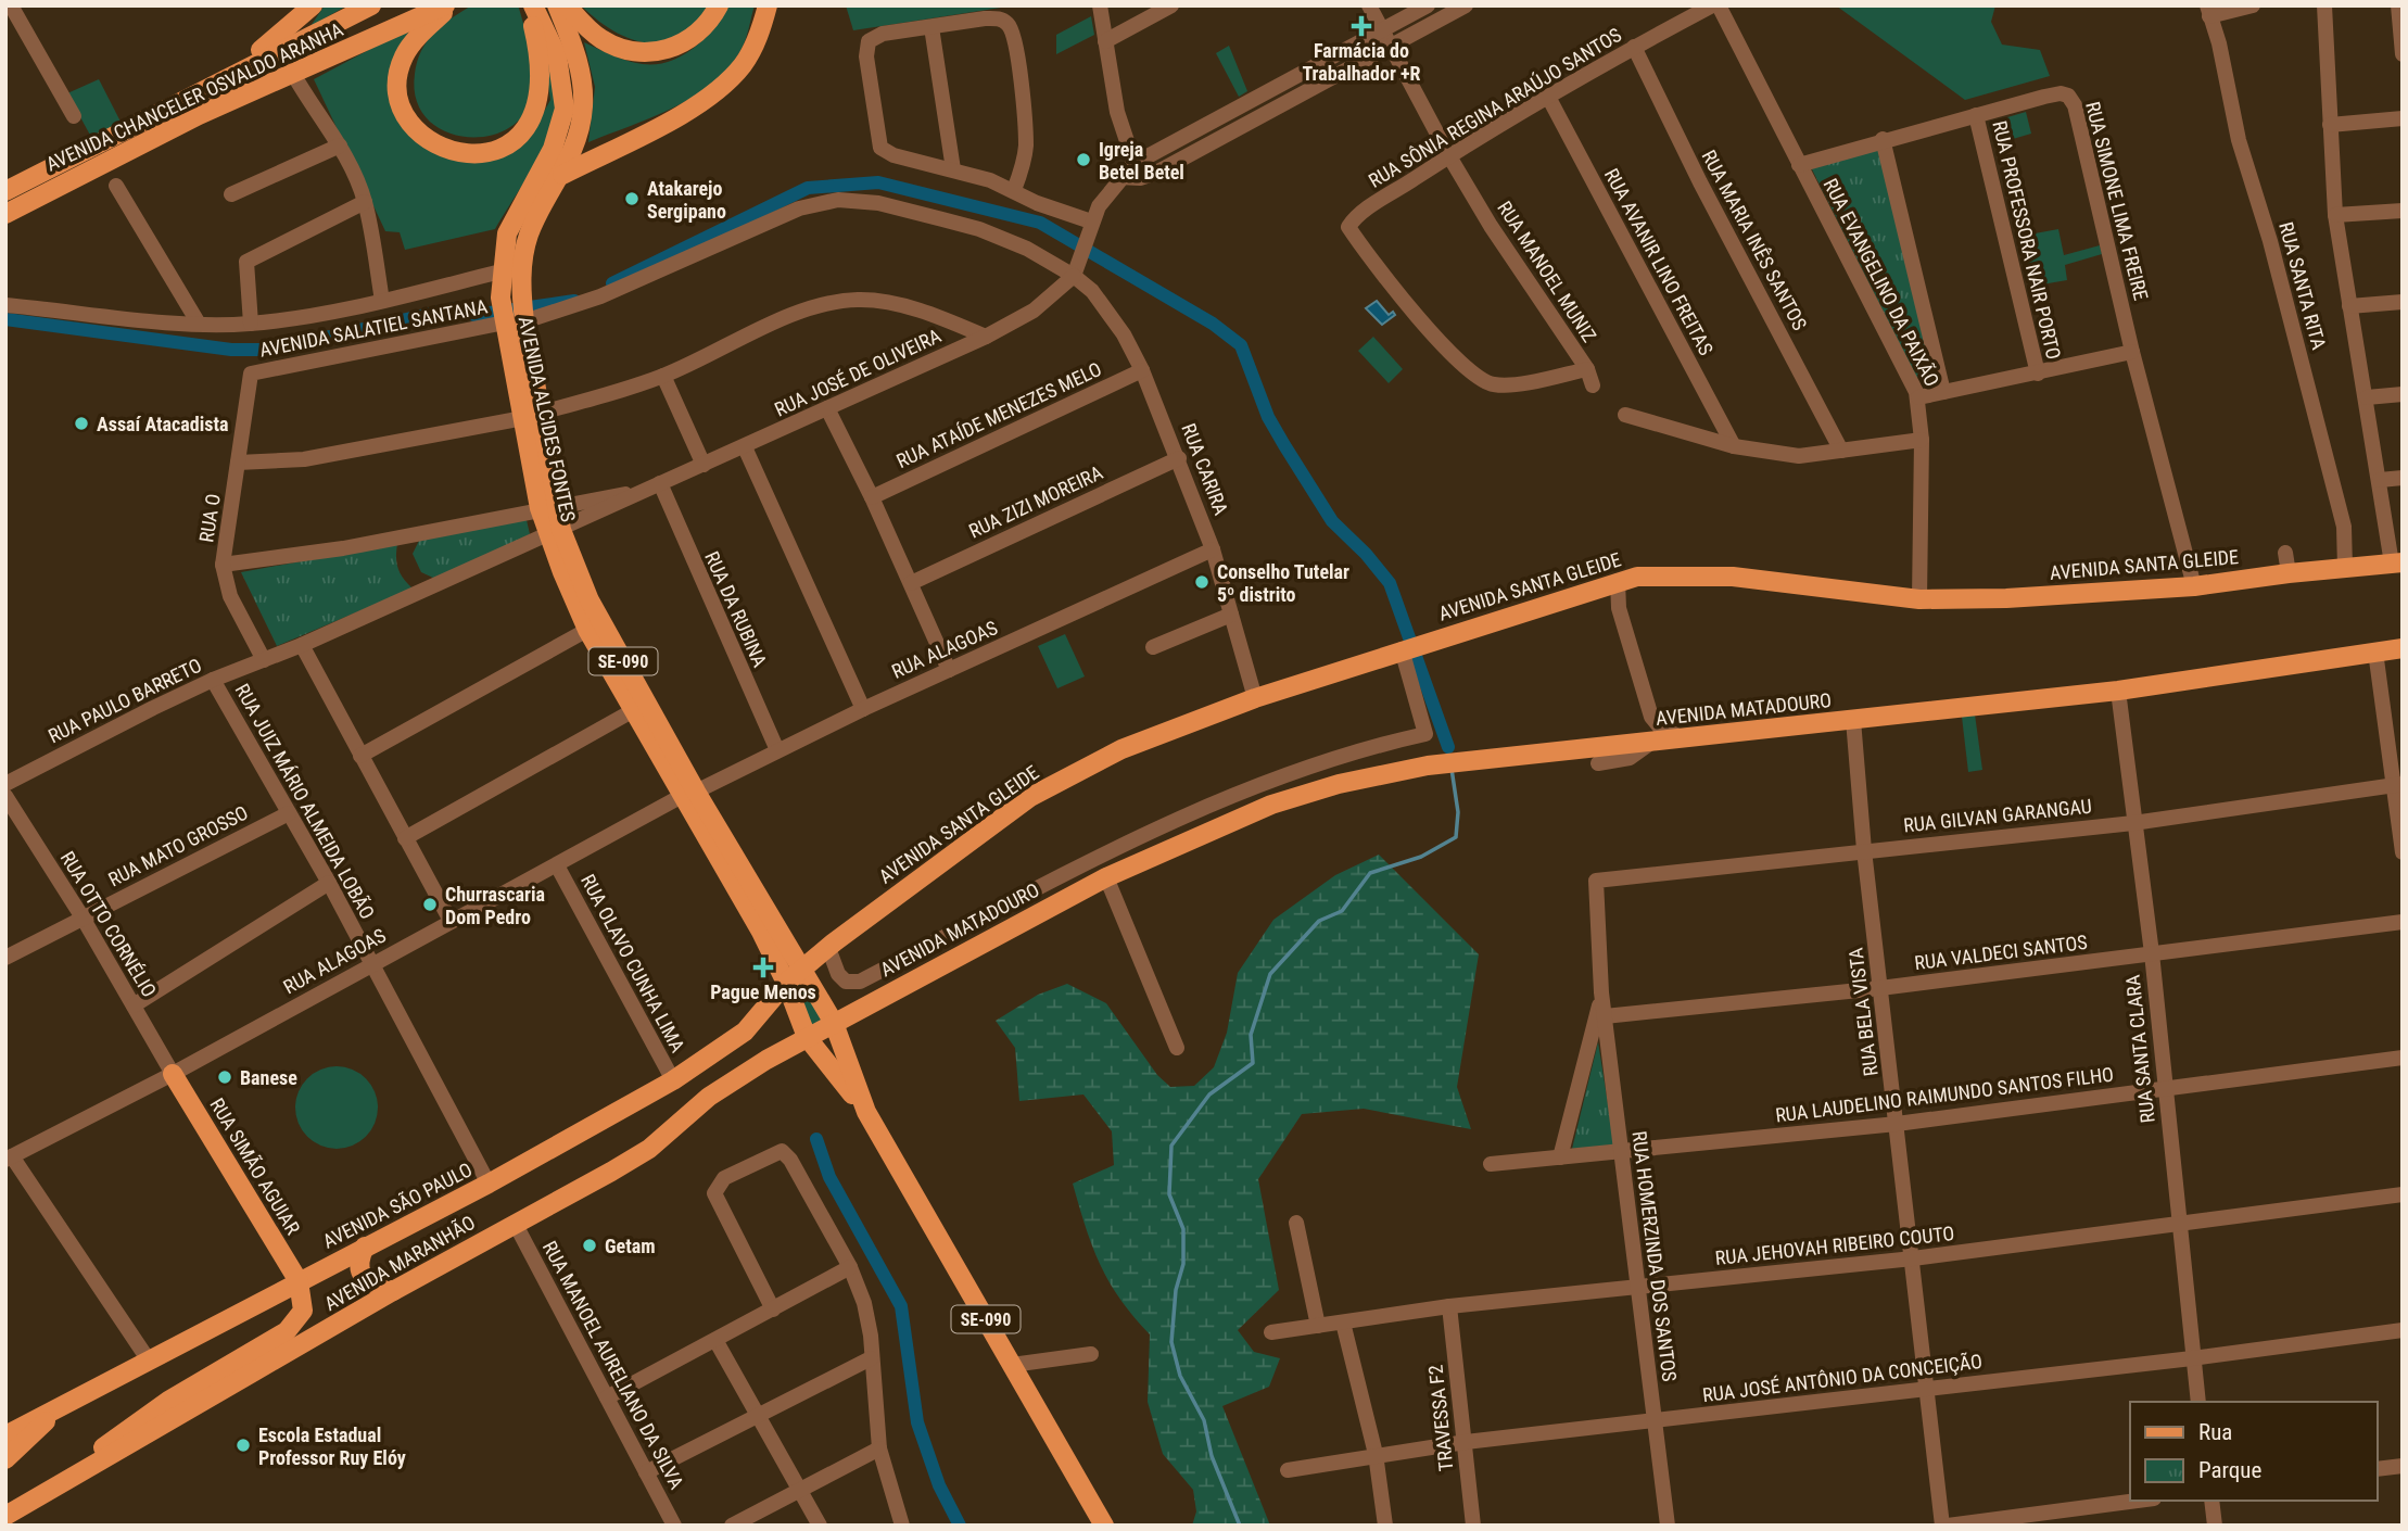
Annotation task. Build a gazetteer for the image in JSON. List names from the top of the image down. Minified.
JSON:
{"streets":{"main road":["AVENIDA CHANCELER OSVALDO ARANHA","AVENIDA ALCIDES FONTES","AVENIDA SANTA GLEIDE","SE-090","AVENIDA MATADOURO","RUA SIMÃO AGUIAR","AVENIDA SÃO PAULO","AVENIDA MARANHÃO"],"street":["RUA SÔNIA REGINA ARAÚJO SANTOS","RUA SIMONE LIMA FREIRE","RUA MARIA INÊS SANTOS","RUA PROFESSORA NAIR PORTO","RUA AVANIR LINO FREITAS","RUA MANOEL MUNIZ","RUA EVANGELINO DA PAIXÃO","RUA SANTA RITA","AVENIDA SALATIEL SANTANA","RUA JOSÉ DE OLIVEIRA","RUA ATAÍDE MENEZES MELO","RUA CARIRA","RUA ZIZI MOREIRA","RUA O","RUA DA RUBINA","RUA ALAGOAS","RUA PAULO BARRETO","RUA JUIZ MÁRIO ALMEIDA LOBÃO","RUA GILVAN GARANGAU","RUA MATO GROSSO","RUA OTTO CORNÉLIO","RUA VALDECI SANTOS","RUA OLAVO CUNHA LIMA","RUA BELA VISTA","RUA SANTA CLARA","RUA LAUDELINO RAIMUNDO SANTOS FILHO","RUA JEHOVAH RIBEIRO COUTO","RUA HOMERZINDA DOS SANTOS","RUA MANOEL AURELIANO DA SILVA","RUA JOSÉ ANTÔNIO DA CONCEIÇÃO","TRAVESSA F2"]},"crossings":[["RUA SÔNIA REGINA ARAÚJO SANTOS","RUA MARIA INÊS SANTOS"],["RUA SÔNIA REGINA ARAÚJO SANTOS","RUA AVANIR LINO FREITAS"],["RUA SÔNIA REGINA ARAÚJO SANTOS","RUA MANOEL MUNIZ"],["RUA SIMONE LIMA FREIRE","RUA PROFESSORA NAIR PORTO"],["RUA SIMONE LIMA FREIRE","RUA EVANGELINO DA PAIXÃO"],["RUA SIMONE LIMA FREIRE","AVENIDA SANTA GLEIDE"],["RUA EVANGELINO DA PAIXÃO","AVENIDA SANTA GLEIDE"],["RUA SANTA RITA","AVENIDA SANTA GLEIDE"],["AVENIDA SALATIEL SANTANA","RUA JOSÉ DE OLIVEIRA"],["AVENIDA SALATIEL SANTANA","AVENIDA ALCIDES FONTES"],["AVENIDA SALATIEL SANTANA","RUA CARIRA"],["AVENIDA SALATIEL SANTANA","RUA O"],["RUA JOSÉ DE OLIVEIRA","AVENIDA ALCIDES FONTES"],["RUA JOSÉ DE OLIVEIRA","RUA CARIRA"],["RUA JOSÉ DE OLIVEIRA","RUA O"],["RUA JOSÉ DE OLIVEIRA","RUA DA RUBINA"],["RUA JOSÉ DE OLIVEIRA","RUA PAULO BARRETO"],["RUA ATAÍDE MENEZES MELO","RUA CARIRA"],["AVENIDA ALCIDES FONTES","AVENIDA SANTA GLEIDE"],["AVENIDA ALCIDES FONTES","RUA ALAGOAS"],["AVENIDA ALCIDES FONTES","SE-090"],["AVENIDA ALCIDES FONTES","AVENIDA SÃO PAULO"],["RUA CARIRA","RUA ZIZI MOREIRA"],["RUA CARIRA","AVENIDA SANTA GLEIDE"],["RUA CARIRA","RUA ALAGOAS"],["RUA O","RUA PAULO BARRETO"],["AVENIDA SANTA GLEIDE","SE-090"],["AVENIDA SANTA GLEIDE","AVENIDA SÃO PAULO"],["RUA DA RUBINA","RUA ALAGOAS"],["RUA ALAGOAS","RUA JUIZ MÁRIO ALMEIDA LOBÃO"],["RUA ALAGOAS","RUA OTTO CORNÉLIO"],["RUA ALAGOAS","RUA OLAVO CUNHA LIMA"],["RUA ALAGOAS","RUA SIMÃO AGUIAR"],["SE-090","AVENIDA MATADOURO"],["SE-090","AVENIDA SÃO PAULO"],["SE-090","AVENIDA MARANHÃO"],["RUA PAULO BARRETO","RUA JUIZ MÁRIO ALMEIDA LOBÃO"],["AVENIDA MATADOURO","RUA BELA VISTA"],["AVENIDA MATADOURO","RUA SANTA CLARA"],["AVENIDA MATADOURO","AVENIDA MARANHÃO"],["RUA JUIZ MÁRIO ALMEIDA LOBÃO","RUA MATO GROSSO"],["RUA JUIZ MÁRIO ALMEIDA LOBÃO","AVENIDA SÃO PAULO"],["RUA GILVAN GARANGAU","RUA BELA VISTA"],["RUA GILVAN GARANGAU","RUA SANTA CLARA"],["RUA GILVAN GARANGAU","RUA HOMERZINDA DOS SANTOS"],["RUA MATO GROSSO","RUA OTTO CORNÉLIO"],["RUA OTTO CORNÉLIO","RUA SIMÃO AGUIAR"],["RUA VALDECI SANTOS","RUA BELA VISTA"],["RUA VALDECI SANTOS","RUA SANTA CLARA"],["RUA VALDECI SANTOS","RUA HOMERZINDA DOS SANTOS"],["RUA OLAVO CUNHA LIMA","AVENIDA SÃO PAULO"],["RUA BELA VISTA","RUA LAUDELINO RAIMUNDO SANTOS FILHO"],["RUA BELA VISTA","RUA JEHOVAH RIBEIRO COUTO"],["RUA BELA VISTA","RUA JOSÉ ANTÔNIO DA CONCEIÇÃO"],["RUA SANTA CLARA","RUA LAUDELINO RAIMUNDO SANTOS FILHO"],["RUA SANTA CLARA","RUA JEHOVAH RIBEIRO COUTO"],["RUA SANTA CLARA","RUA JOSÉ ANTÔNIO DA CONCEIÇÃO"],["RUA LAUDELINO RAIMUNDO SANTOS FILHO","RUA HOMERZINDA DOS SANTOS"],["RUA SIMÃO AGUIAR","AVENIDA SÃO PAULO"],["RUA JEHOVAH RIBEIRO COUTO","RUA HOMERZINDA DOS SANTOS"],["RUA JEHOVAH RIBEIRO COUTO","TRAVESSA F2"],["RUA HOMERZINDA DOS SANTOS","RUA JOSÉ ANTÔNIO DA CONCEIÇÃO"],["AVENIDA MARANHÃO","RUA MANOEL AURELIANO DA SILVA"],["RUA JOSÉ ANTÔNIO DA CONCEIÇÃO","TRAVESSA F2"]],"places":{"health":["Farmácia do Trabalhador +R","Pague Menos"],"other":["Igreja Betel Betel","Atakarejo Sergipano","Assaí Atacadista","Conselho Tutelar 5º distrito","Churrascaria Dom Pedro","Banese","Getam","Escola Estadual Professor Ruy Elóy"]},"legend":["Rua","Parque"]}
